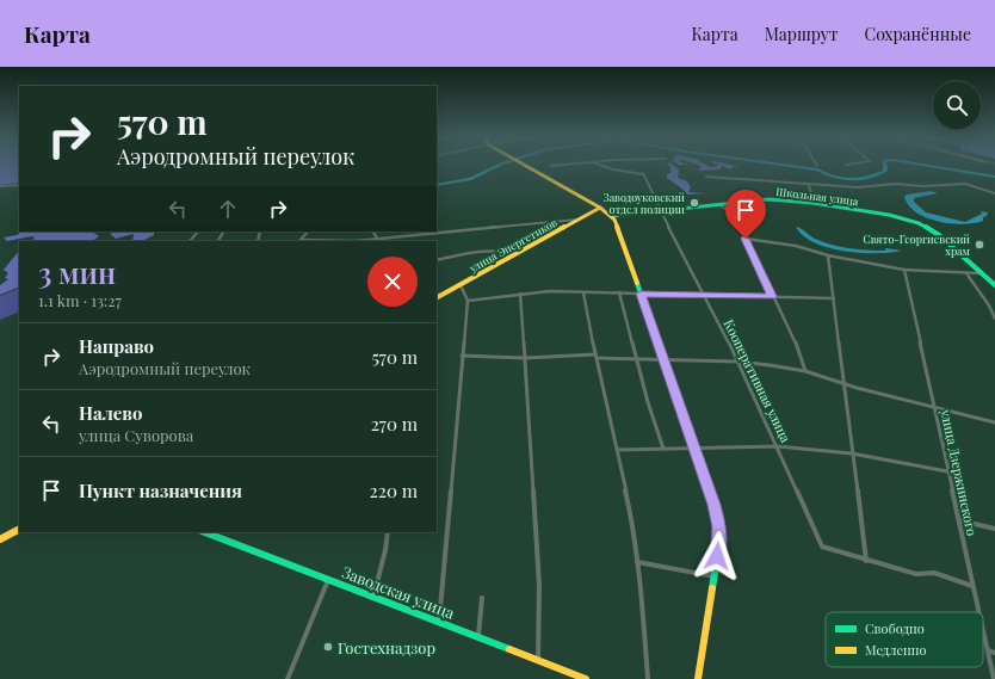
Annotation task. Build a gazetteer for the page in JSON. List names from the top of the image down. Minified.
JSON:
{"streets":{"street":["Школьная улица","улица Энергетиков","Кооперативная улица","улица Дзержинского","Заводская улица"]},"crossings":[["Школьная улица","Кооперативная улица"]],"places":["Заводоуковский отдел полиции","Свято-Георгиевский храм","Гостехнадзор"],"legend":["Свободно","Медленно"],"page":{"header":"Карта","nav":["Карта","Маршрут","Сохранённые"],"turn":["570 m","Аэродромный переулок"],"heading":["3 мин","1.1 km · 13:27"],"list":[{"name":"Направо","note":"Аэродромный переулок","value":"570 m"},{"name":"Налево","note":"улица Суворова","value":"270 m"},{"name":"Пункт назначения","value":"220 m"}]}}
